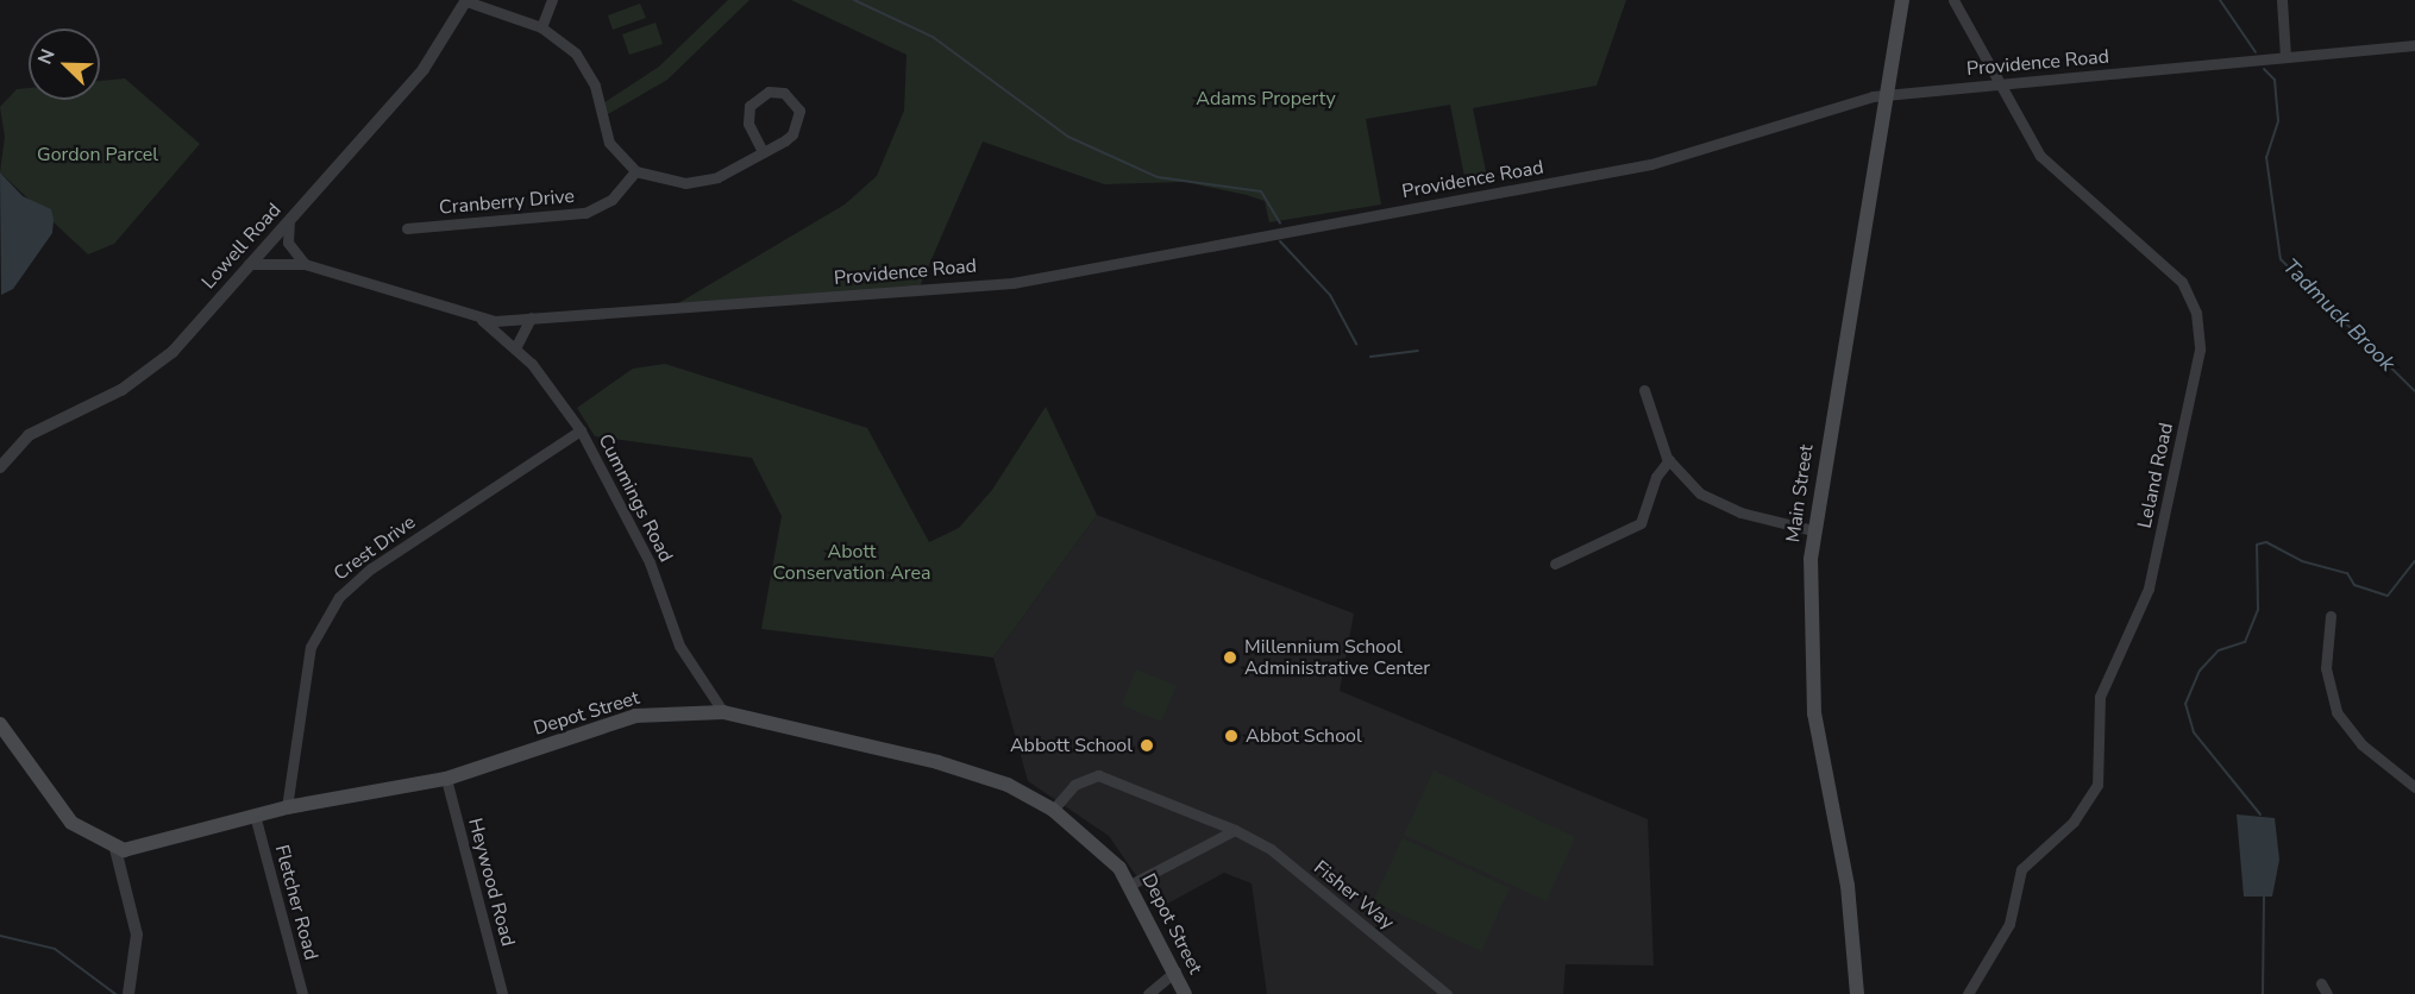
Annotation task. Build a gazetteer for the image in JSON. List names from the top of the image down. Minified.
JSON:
{"streets":{"main road":["Main Street","Depot Street"],"street":["Providence Road","Cranberry Drive","Lowell Road","Leland Road","Cummings Road","Crest Drive","Heywood Road","Fisher Way","Fletcher Road"]},"crossings":[["Providence Road","Lowell Road"],["Providence Road","Leland Road"],["Providence Road","Main Street"],["Providence Road","Cummings Road"],["Cummings Road","Crest Drive"],["Cummings Road","Depot Street"],["Crest Drive","Depot Street"],["Depot Street","Heywood Road"],["Depot Street","Fisher Way"],["Depot Street","Fletcher Road"]],"water":["Tadmuck Brook"],"parks":["Adams Property","Gordon Parcel","Abott Conservation Area"],"places":["Millennium School Administrative Center","Abbot School","Abbott School"],"north":"top left"}
